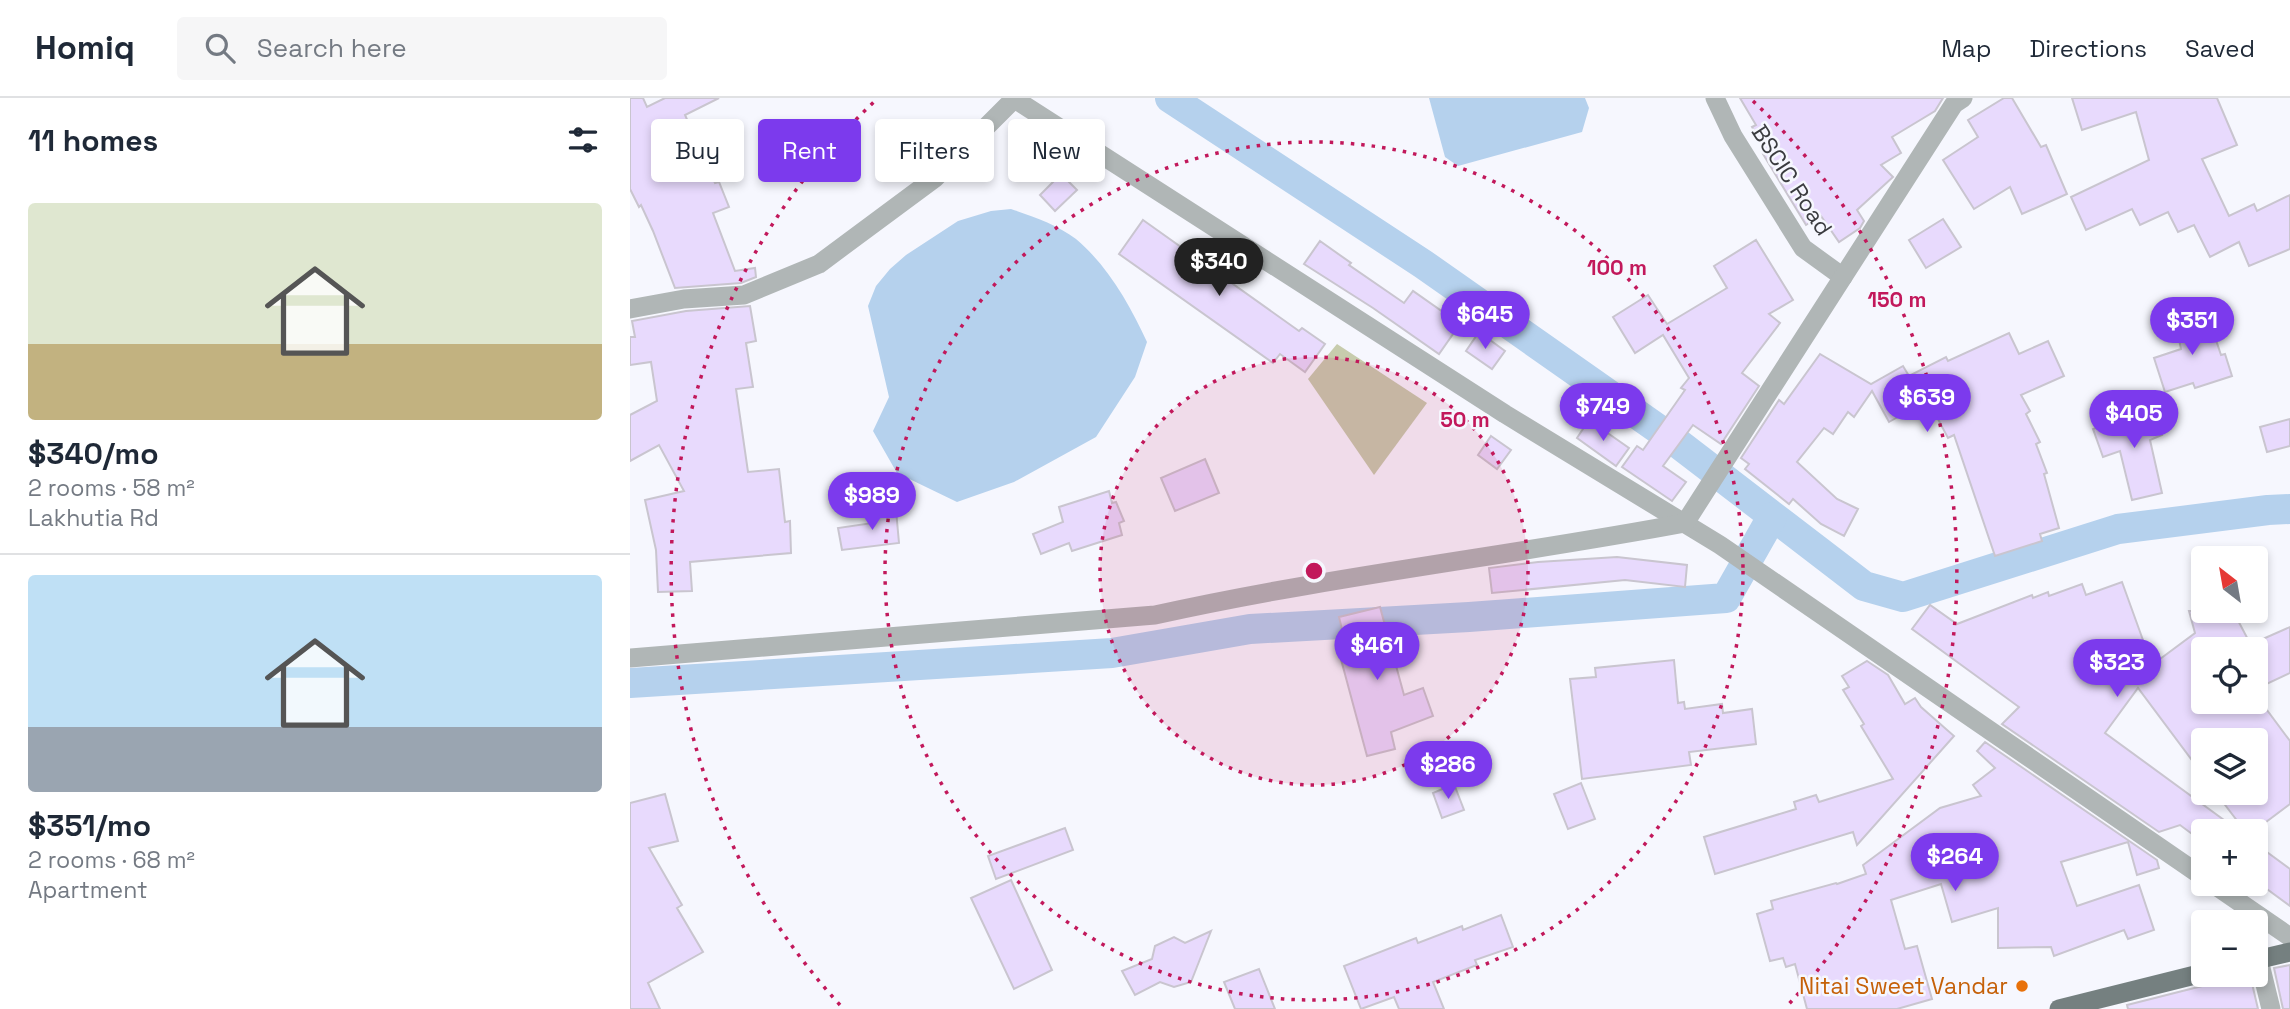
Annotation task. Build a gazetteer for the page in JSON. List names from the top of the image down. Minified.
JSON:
{"streets":{"street":["BSCIC Road"]},"places":["Nitai Sweet Vandar"],"north":"top left","page":{"header":"Homiq","search":"Search here","nav":["Map","Directions","Saved"],"heading":"11 homes","chip":["Buy","Rent","Filters","New"],"list":[{"name":"$340/mo","note":"2 rooms · 58 m² · Lakhutia Rd"},{"name":"$351/mo","note":"2 rooms · 68 m² · Apartment"}],"price":["$340","$645","$351","$639","$749","$405","$989","$461","$323","$286","$264"],"map_buttons":["+","−"]},"rings":["100 m","150 m","50 m"]}
